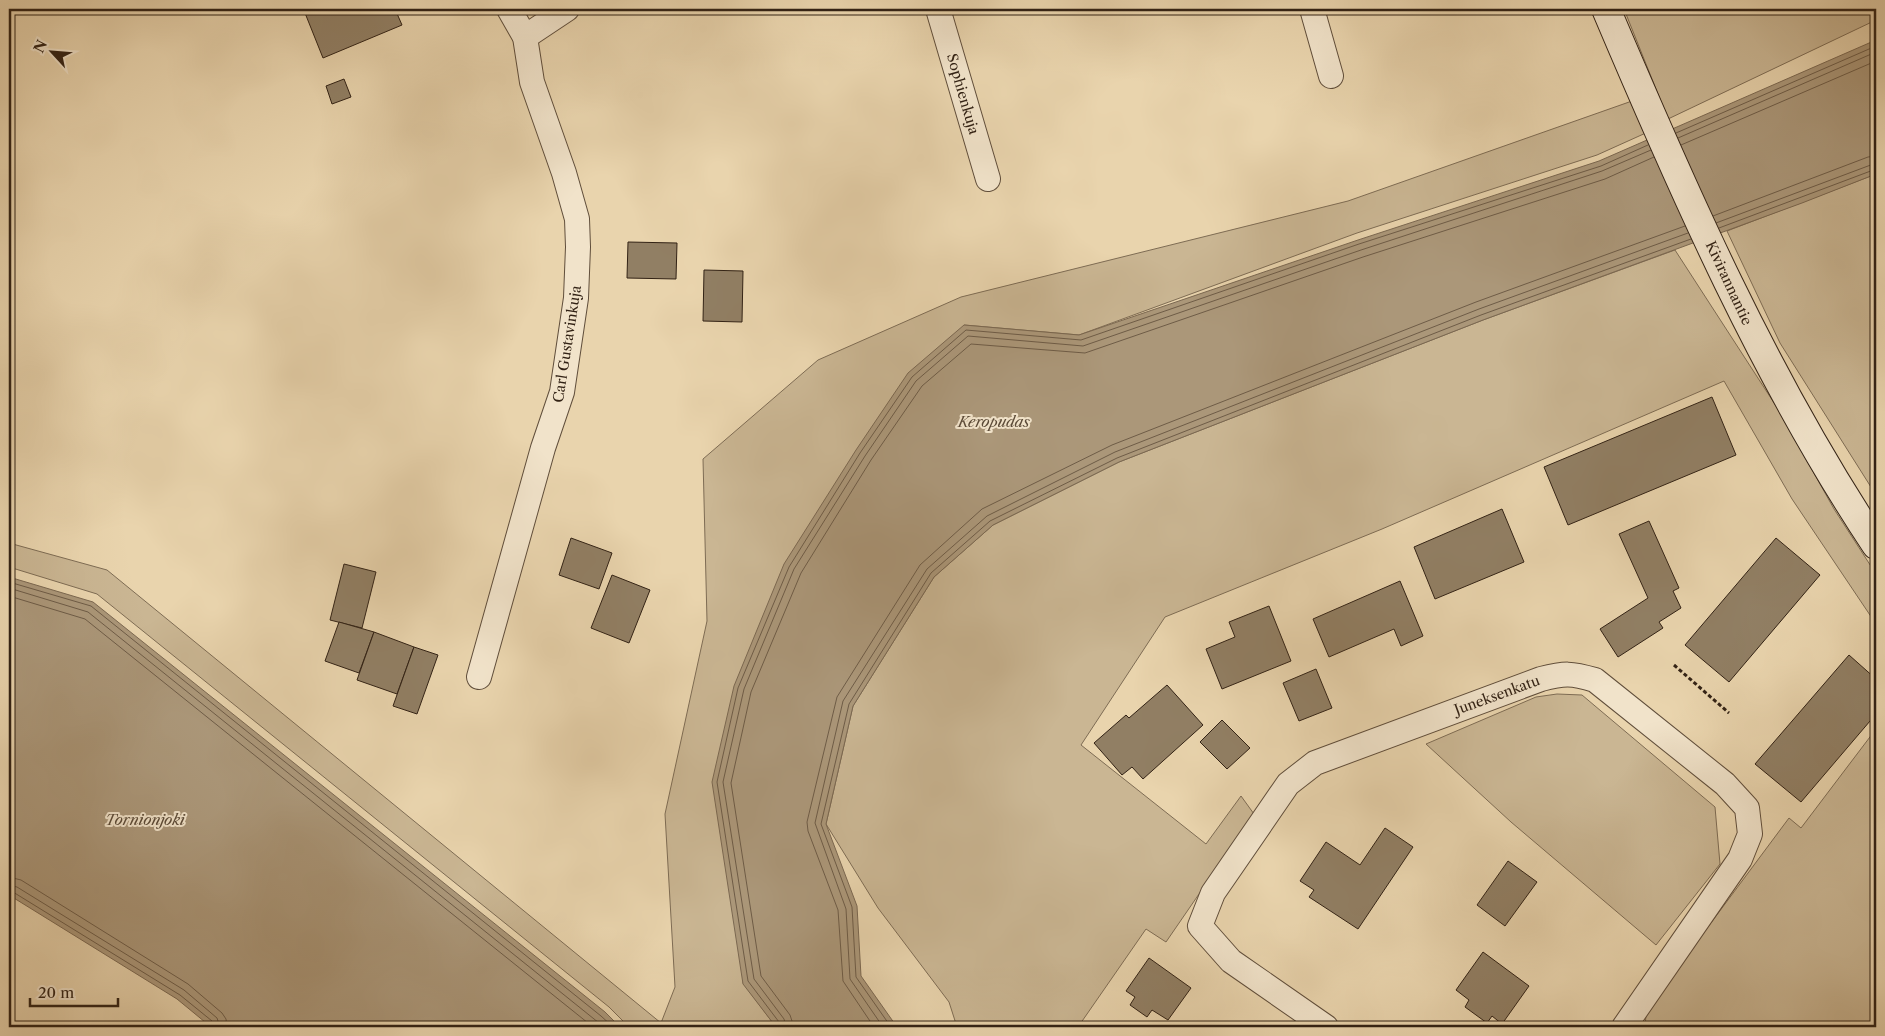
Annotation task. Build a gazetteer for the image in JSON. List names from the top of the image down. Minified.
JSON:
{"streets":{"street":["Sophienkuja","Kivirannantie","Carl Gustavinkuja","Juneksenkatu"]},"water":["Keropudas","Tornionjoki"],"scale_bar":"20 m","north":"top left"}
